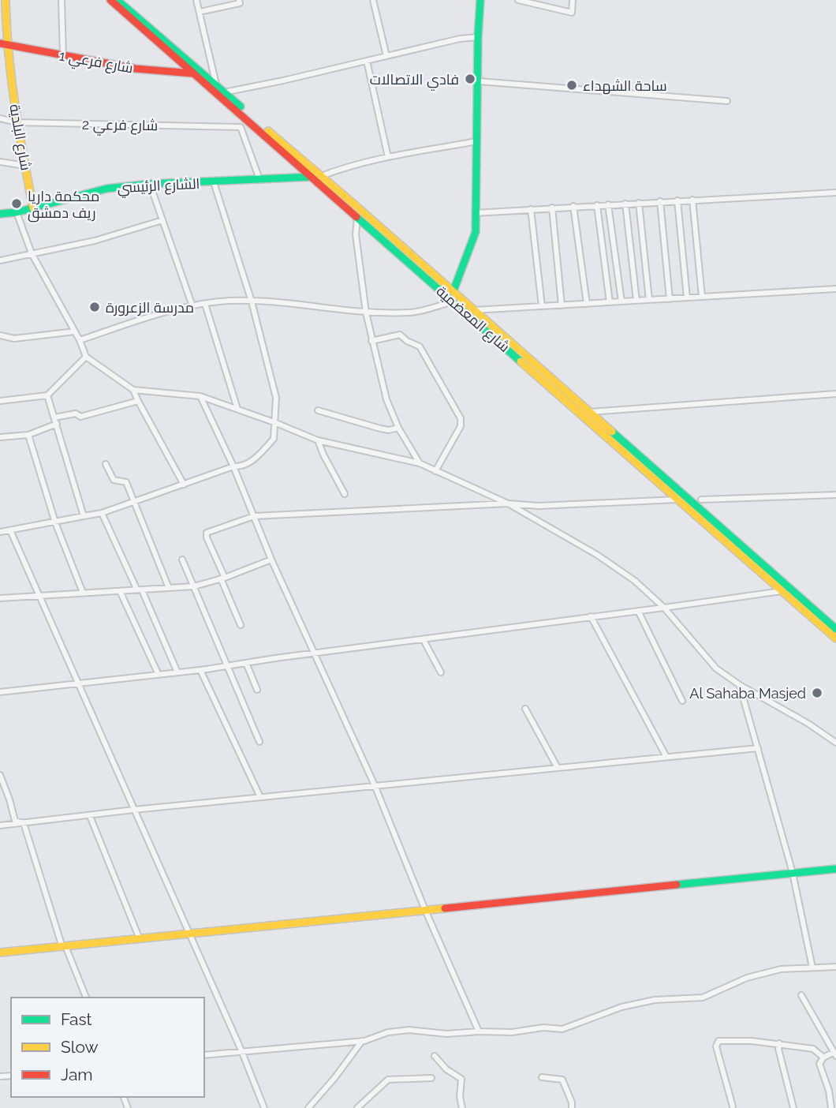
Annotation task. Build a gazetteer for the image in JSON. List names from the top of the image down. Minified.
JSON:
{"streets":{"main road":["شارع فرعي 1","شارع البلدية","الشارع الرئيسي","شارع المعضمية"],"street":["شارع فرعي 2"]},"crossings":[["شارع فرعي 1","شارع البلدية"],["شارع فرعي 1","شارع المعضمية"],["شارع فرعي 2","شارع البلدية"],["شارع فرعي 2","الشارع الرئيسي"],["شارع البلدية","الشارع الرئيسي"],["الشارع الرئيسي","شارع المعضمية"]],"places":["فادي الاتصالات","ساحة الشهداء","محكمة داريا ريف دمشق","مدرسة الزعرورة","Al Sahaba Masjed"],"legend":["Fast","Slow","Jam"]}
